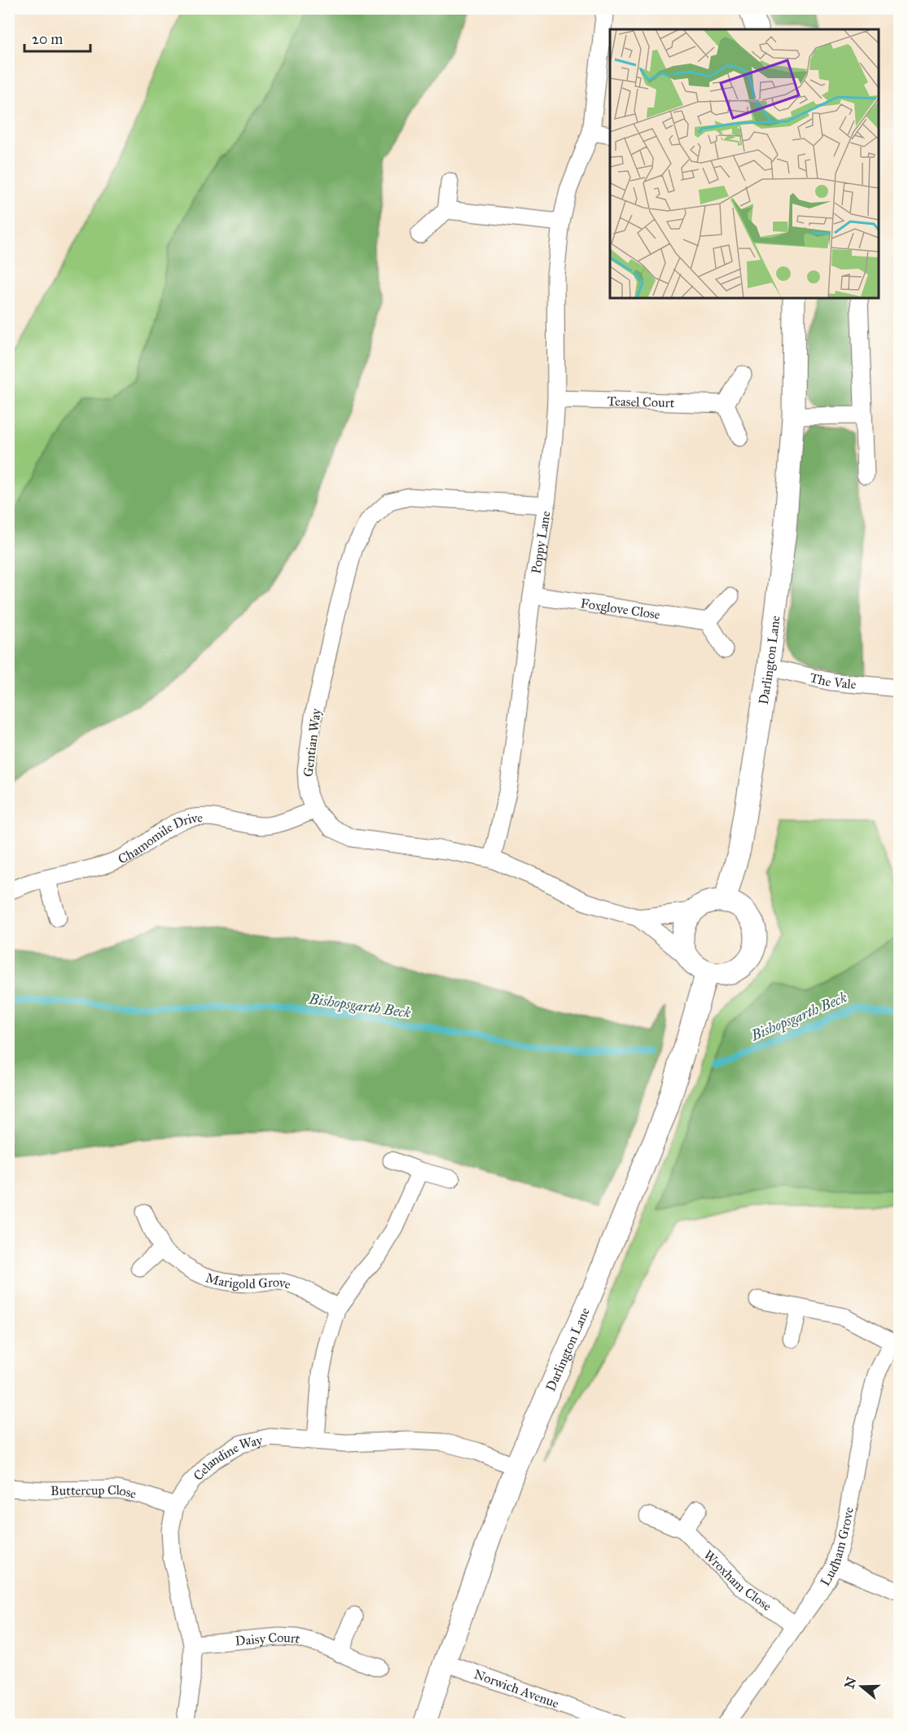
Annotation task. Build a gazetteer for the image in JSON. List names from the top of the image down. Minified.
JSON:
{"streets":{"street":["Teasel Court","Poppy Lane","Foxglove Close","Darlington Lane","The Vale","Gentian Way","Chamomile Drive","Marigold Grove","Celandine Way","Buttercup Close","Ludham Grove","Wroxham Close","Daisy Court","Norwich Avenue"]},"crossings":[["Teasel Court","Poppy Lane"],["Poppy Lane","Foxglove Close"],["Poppy Lane","Gentian Way"],["Darlington Lane","The Vale"],["Darlington Lane","Celandine Way"],["Darlington Lane","Norwich Avenue"],["Gentian Way","Chamomile Drive"],["Celandine Way","Buttercup Close"],["Celandine Way","Daisy Court"],["Ludham Grove","Wroxham Close"]],"water":["Bishopsgarth Beck"],"scale_bar":"20 m","north":"left"}
